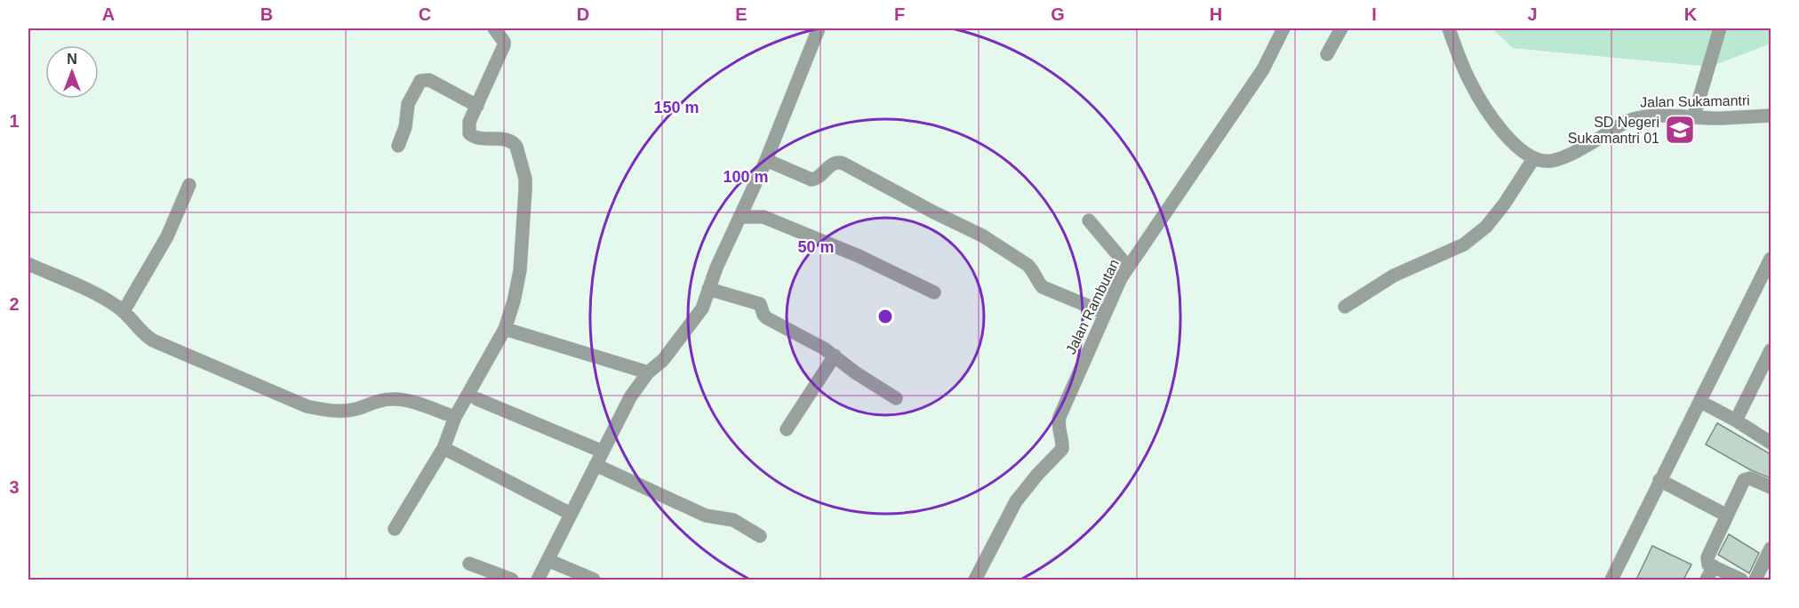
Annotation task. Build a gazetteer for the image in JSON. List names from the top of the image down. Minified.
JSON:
{"streets":{"street":["Jalan Sukamantri","Jalan Rambutan"]},"places":{"school or university":["SD Negeri Sukamantri 01"]},"north":"top","grid":{"columns":["A","B","C","D","E","F","G","H","I","J","K"],"rows":["1","2","3"]},"rings":["150 m","100 m","50 m"]}
